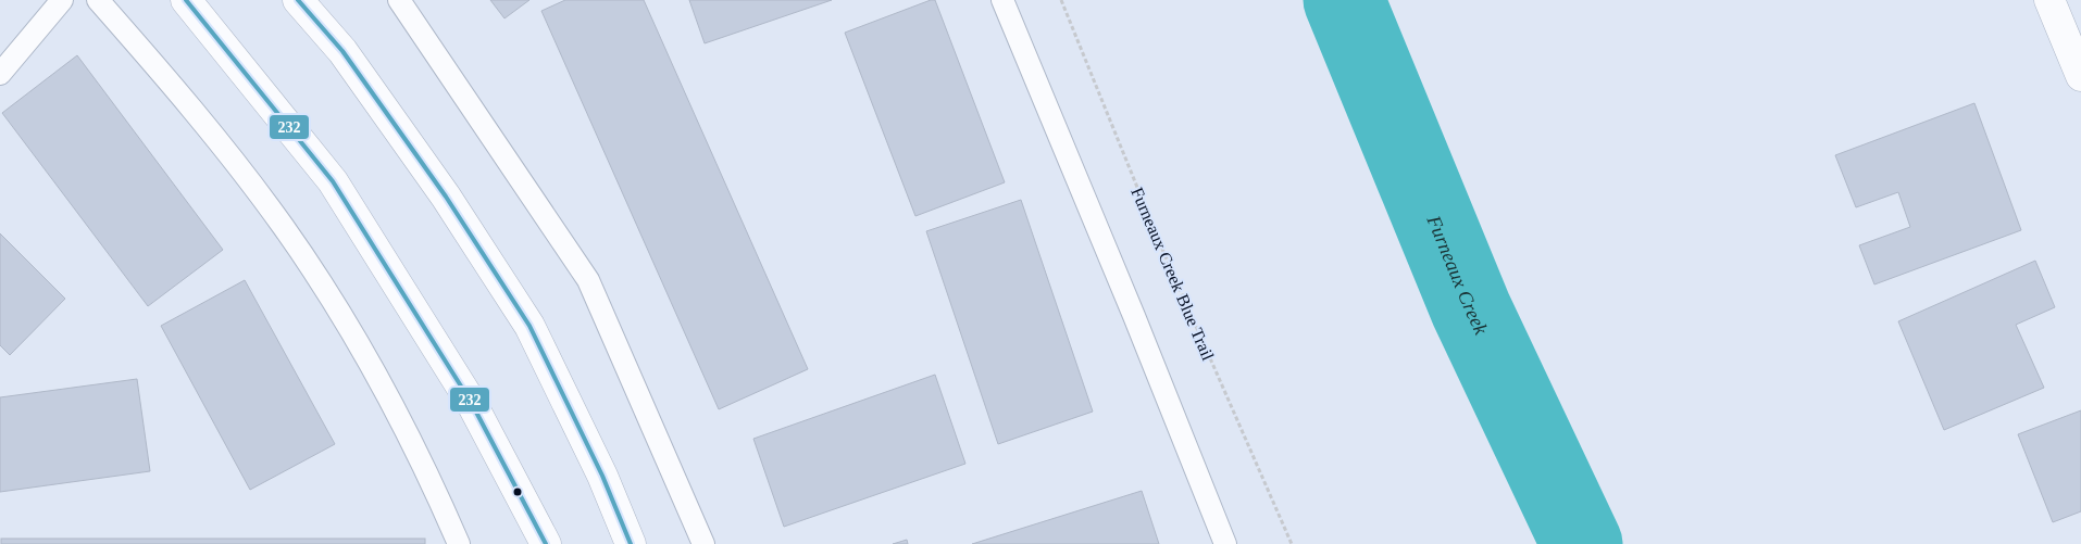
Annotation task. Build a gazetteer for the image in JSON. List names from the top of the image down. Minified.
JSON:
{"streets":{"path":["Furneaux Creek Blue Trail"]},"water":["Furneaux Creek"],"lines":["transit line 232"]}
